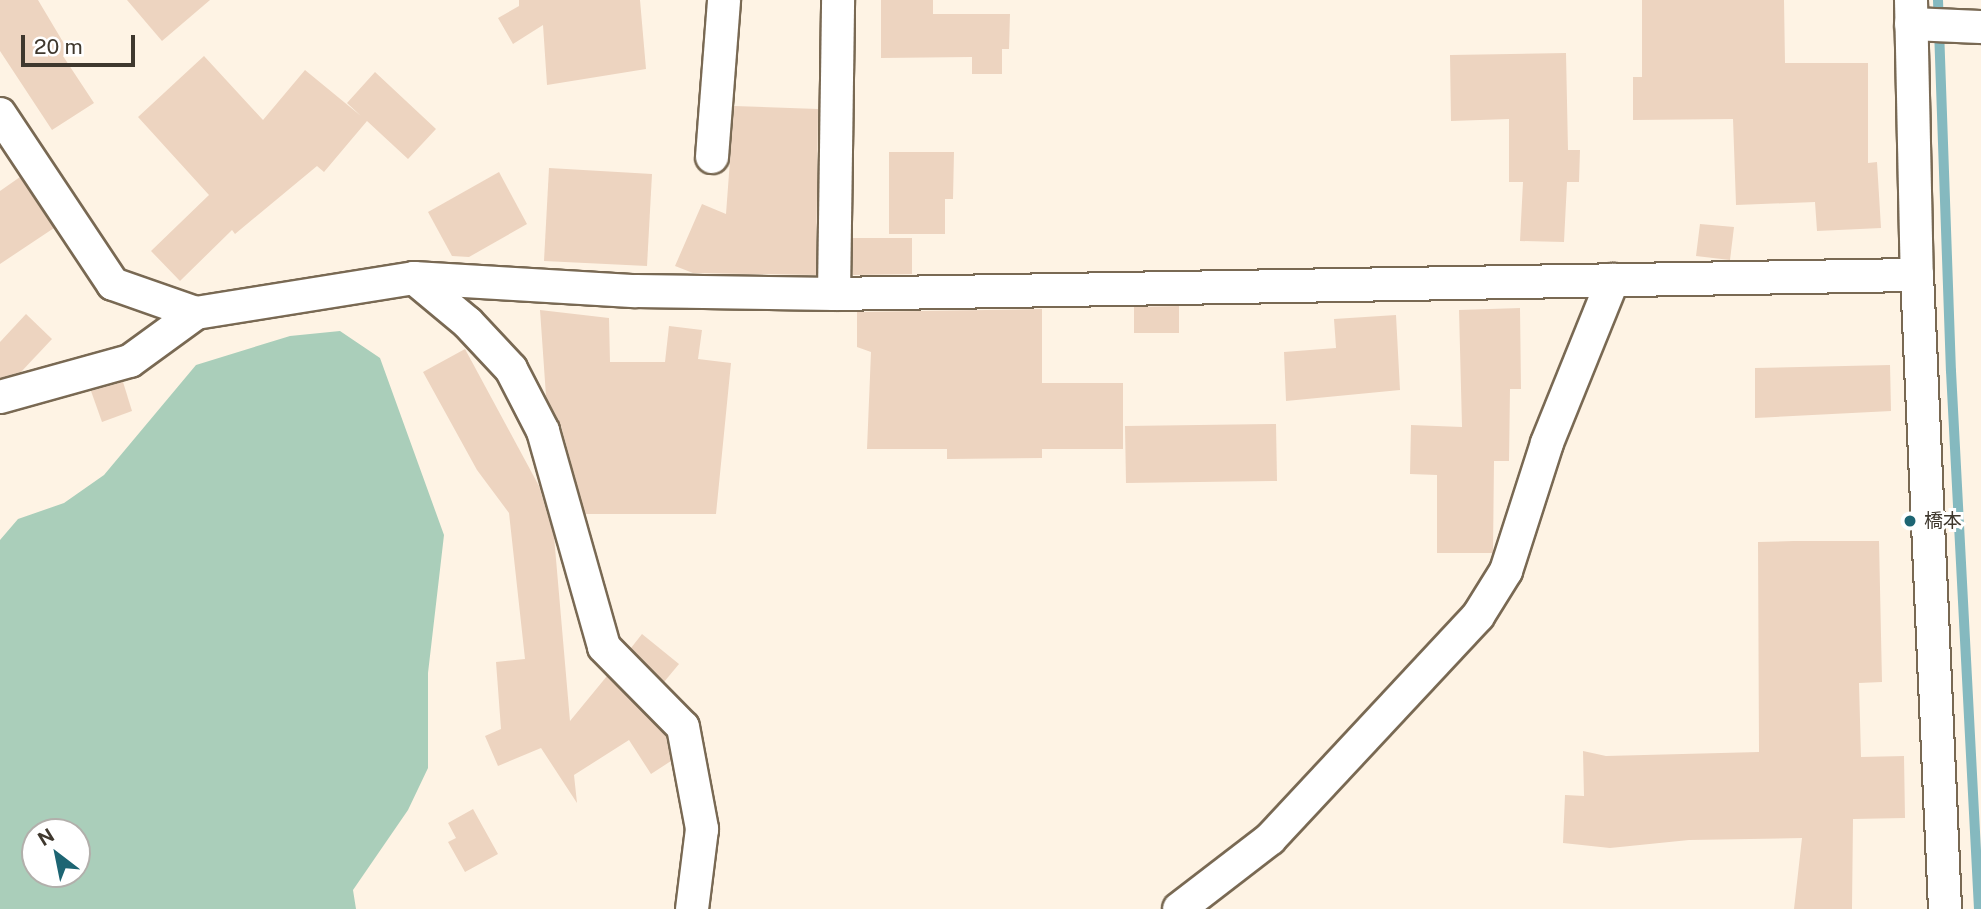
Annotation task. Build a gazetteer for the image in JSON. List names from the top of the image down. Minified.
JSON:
{"places":["橋本"],"scale_bar":"20 m","north":"top left"}
